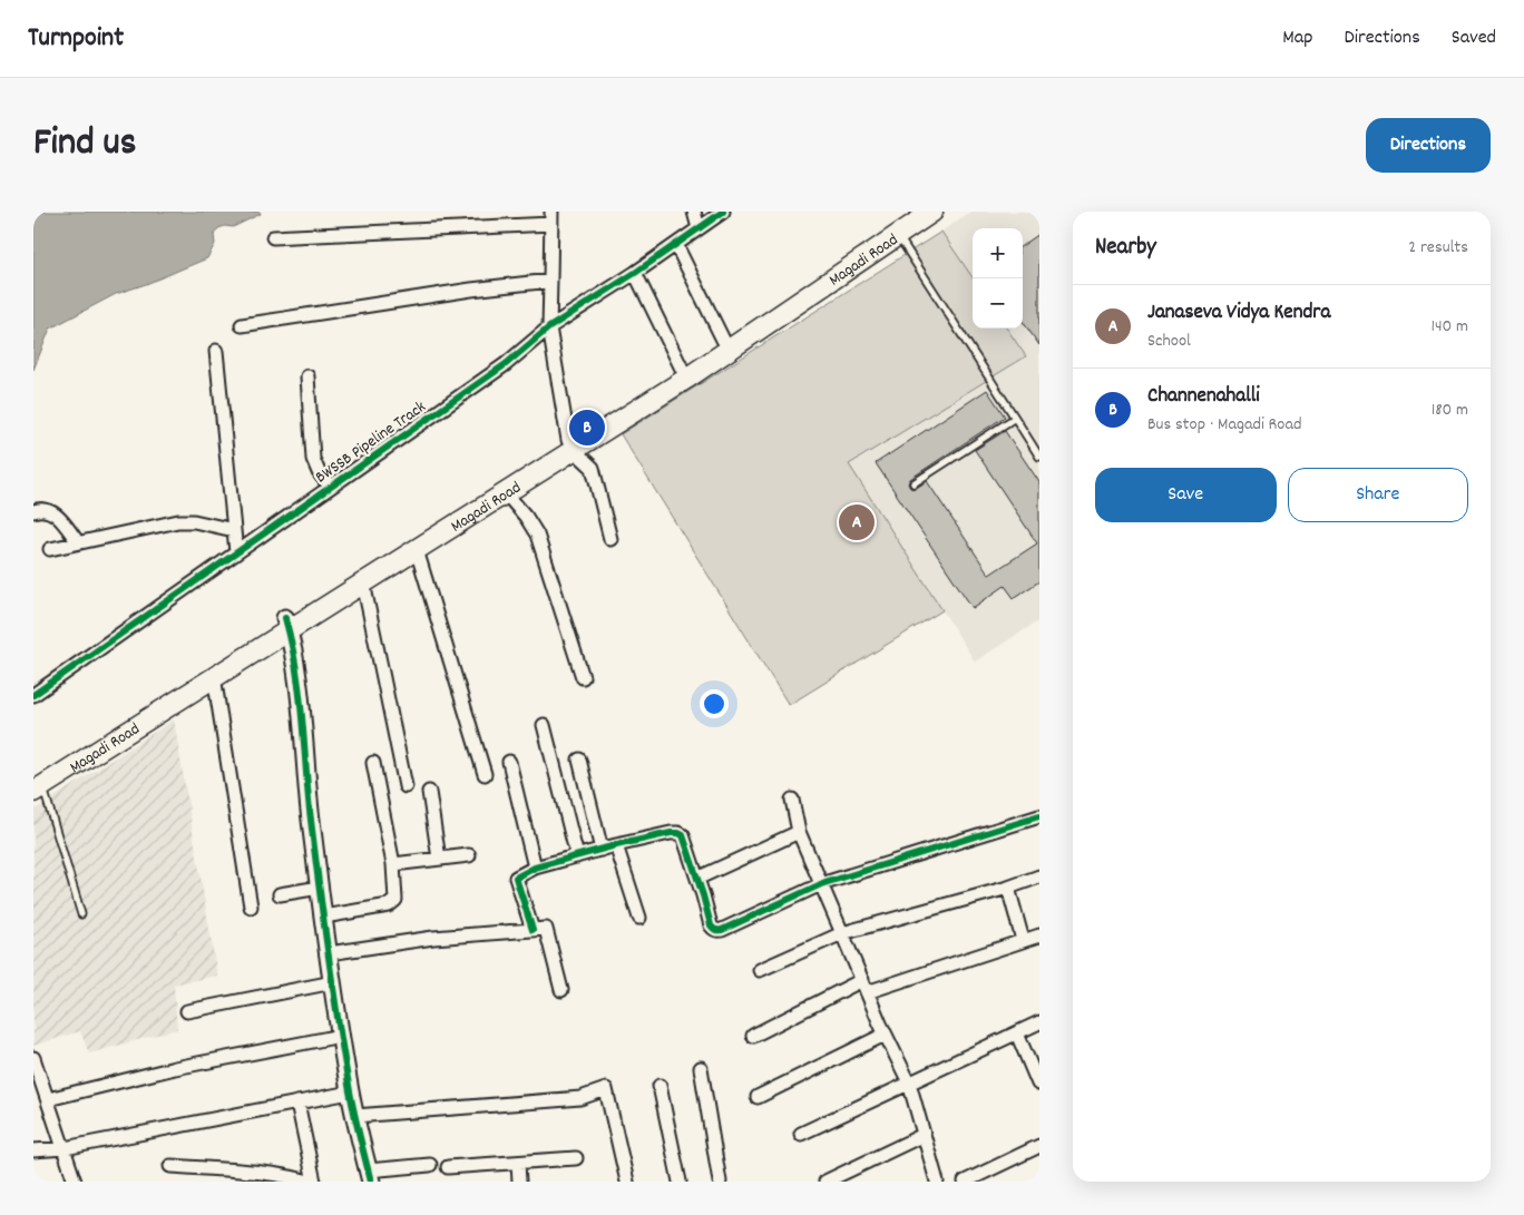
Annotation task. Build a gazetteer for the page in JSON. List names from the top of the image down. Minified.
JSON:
{"streets":{"main road":["Magadi Road"],"street":["BWSSB Pipeline Track"]},"page":{"header":"Turnpoint","nav":["Map","Directions","Saved"],"title":"Find us","buttons":["Directions",["Save","Share"]],"heading":["Nearby","2 results"],"map_buttons":["+","−"],"list":[{"mark":"A","name":"Janaseva Vidya Kendra","note":"School","value":"140 m"},{"mark":"B","name":"Channenahalli","note":"Bus stop · Magadi Road","value":"180 m"}],"pins":["B","A"]}}
